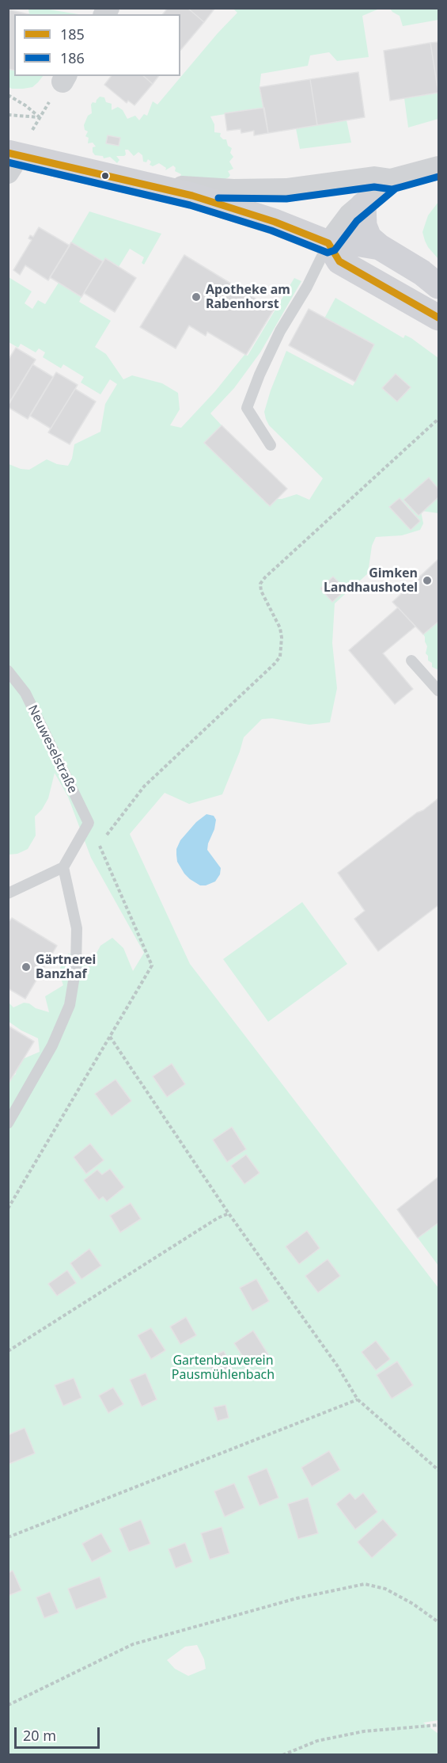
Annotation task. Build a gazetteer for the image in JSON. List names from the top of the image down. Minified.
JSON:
{"streets":{"lane":["Neuweselstraße"]},"parks":["Gartenbauverein Pausmühlenbach"],"places":["Apotheke am Rabenhorst","Gimken Landhaushotel","Gärtnerei Banzhaf"],"lines":["transit line 185","transit line 186"],"legend":["185","186"],"scale_bar":"20 m"}
